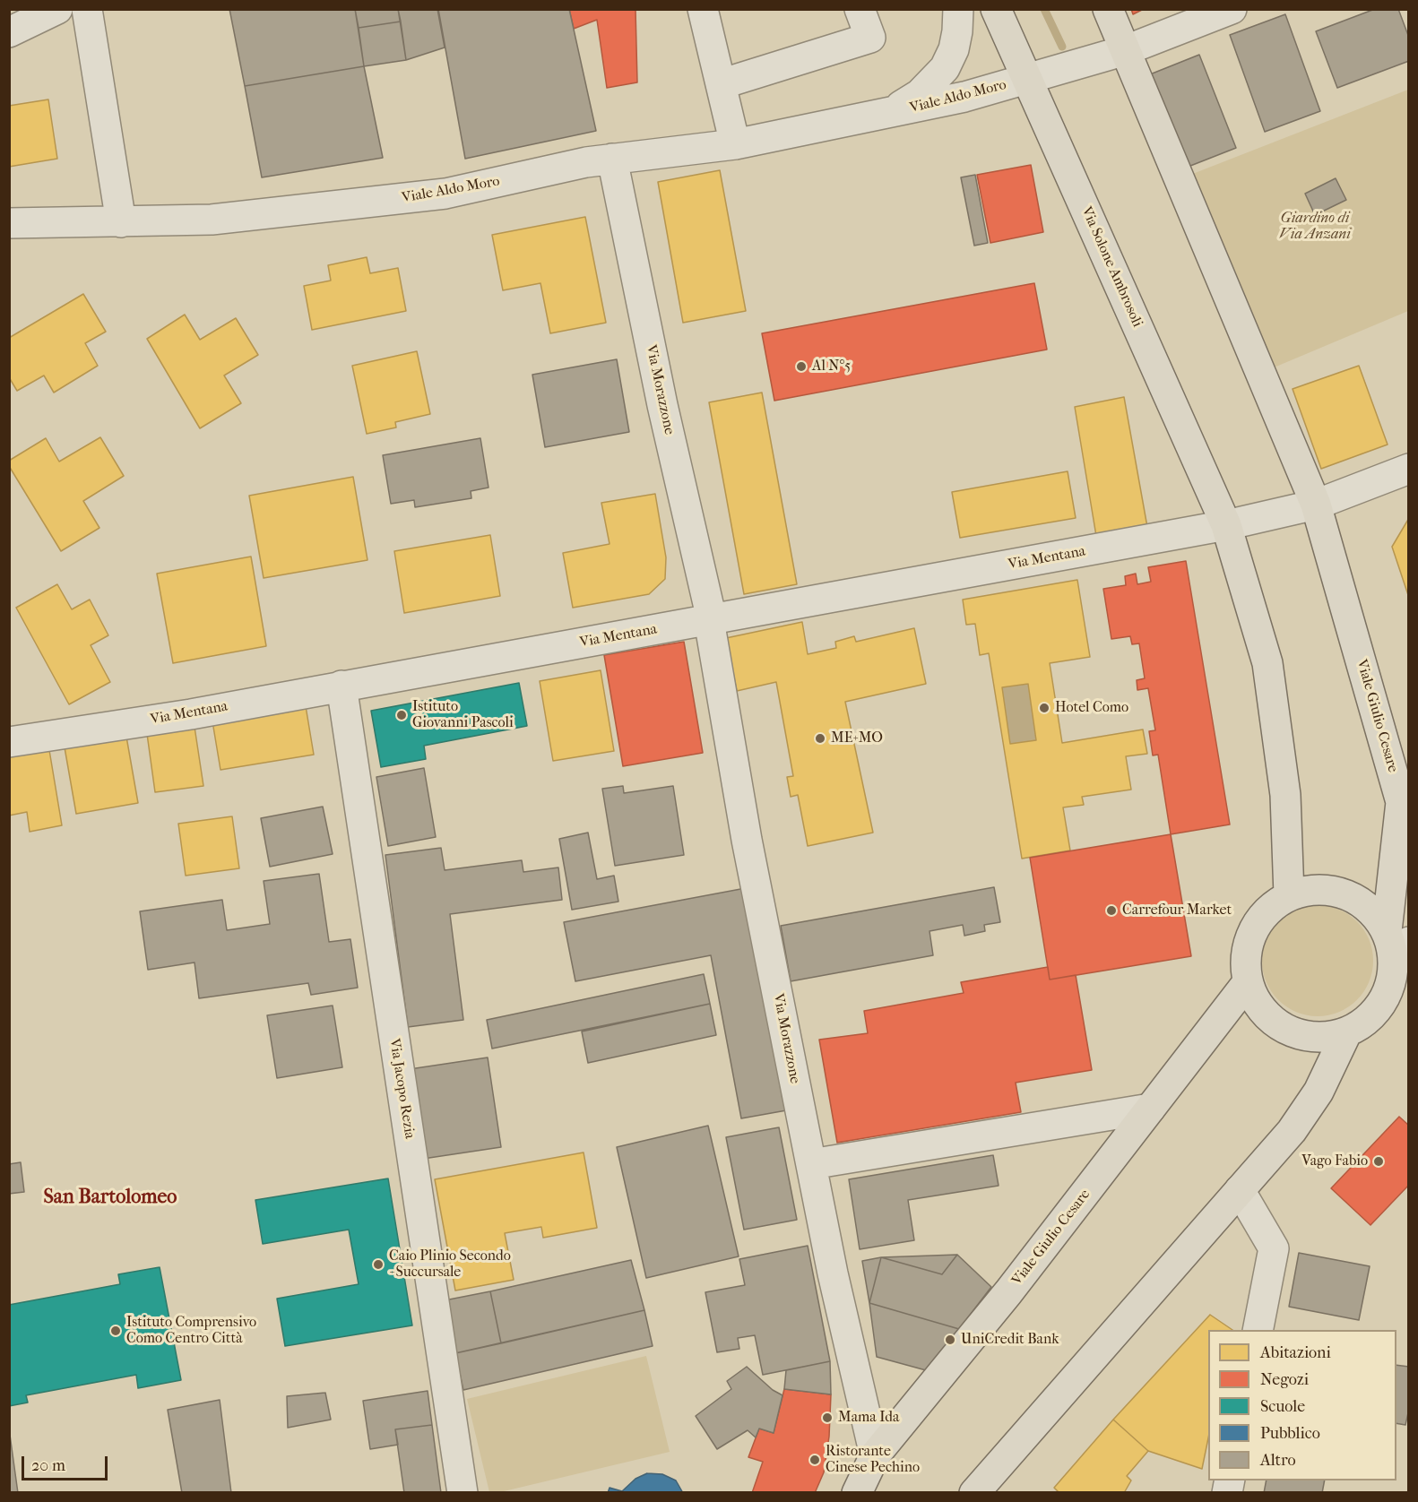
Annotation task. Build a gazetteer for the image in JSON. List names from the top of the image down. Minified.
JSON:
{"streets":{"main road":["Via Solone Ambrosoli","Viale Giulio Cesare"],"street":["Viale Aldo Moro","Via Morazzone","Via Mentana","Via Jacopo Rezia"]},"crossings":[["Viale Aldo Moro","Via Solone Ambrosoli"],["Viale Aldo Moro","Via Morazzone"],["Via Solone Ambrosoli","Via Mentana"],["Via Morazzone","Via Mentana"],["Via Morazzone","Viale Giulio Cesare"],["Via Mentana","Viale Giulio Cesare"],["Via Mentana","Via Jacopo Rezia"]],"districts":["San Bartolomeo"],"parks":["Giardino di Via Anzani"],"places":["Al N°5","Hotel Como","Istituto Giovanni Pascoli","ME+MO","Carrefour Market","Vago Fabio","Caio Plinio Secondo - Succursale","Istituto Comprensivo Como Centro Città","UniCredit Bank","Mama Ida","Ristorante Cinese Pechino"],"legend":["Abitazioni","Negozi","Scuole","Pubblico","Altro"],"scale_bar":"20 m"}
